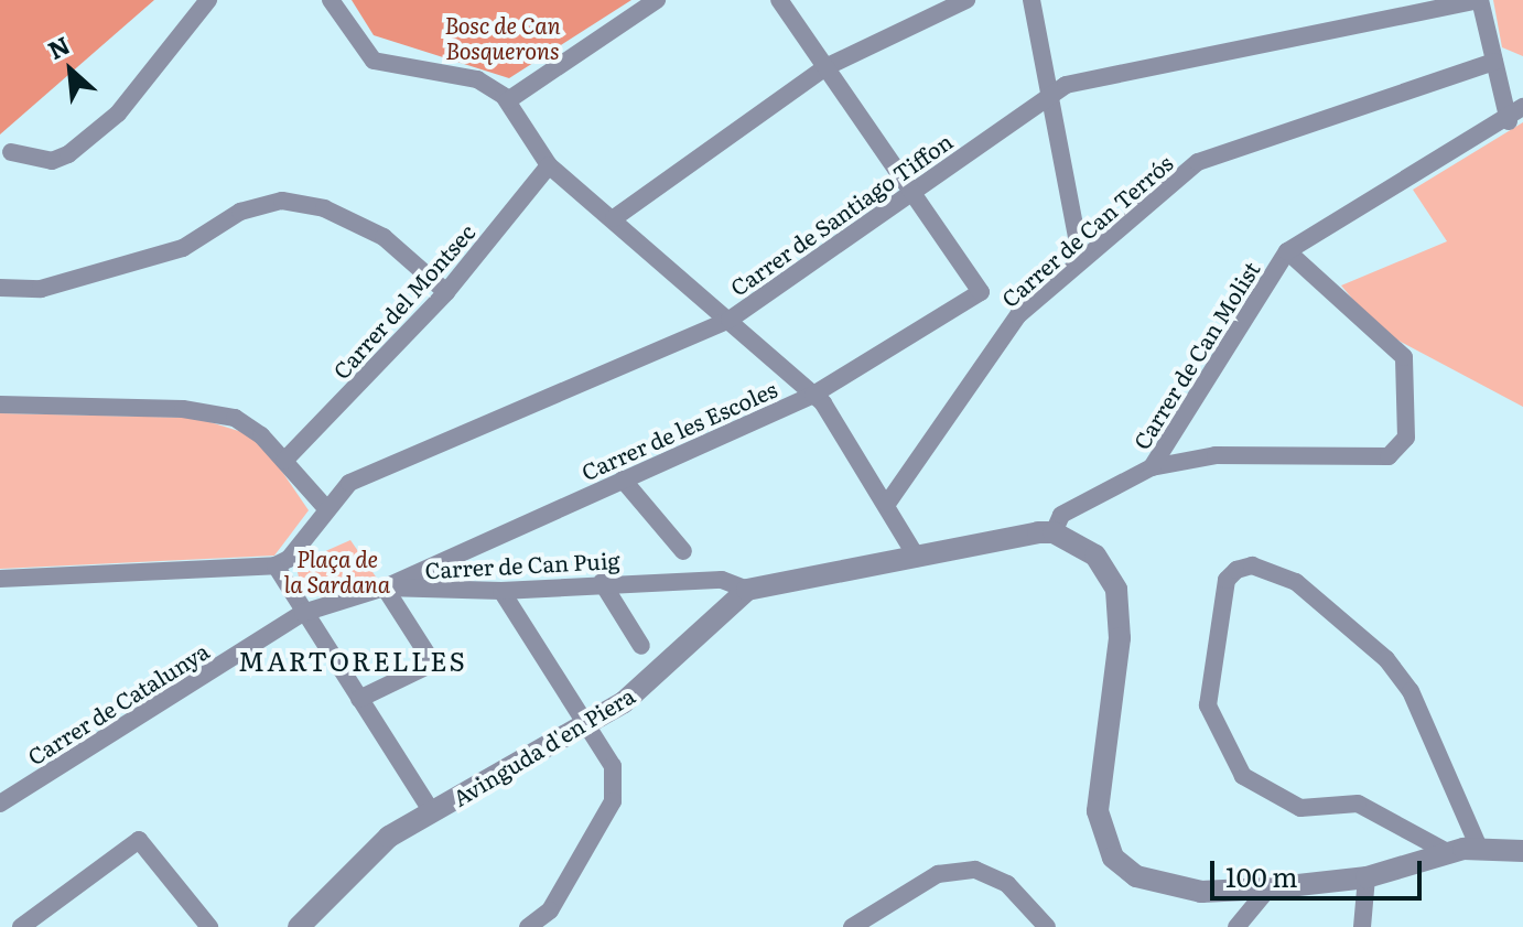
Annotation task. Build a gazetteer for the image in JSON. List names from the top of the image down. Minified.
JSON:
{"streets":{"street":["Carrer de Santiago Tiffon","Carrer de Can Terrós","Carrer del Montsec","Carrer de Can Molist","Carrer de les Escoles","Carrer de Can Puig","Carrer de Catalunya","Avinguda d'en Piera"]},"crossings":[["Carrer de Santiago Tiffon","Carrer de les Escoles"],["Carrer de les Escoles","Carrer de Can Puig"],["Carrer de Can Puig","Carrer de Catalunya"],["Carrer de Can Puig","Avinguda d'en Piera"]],"districts":["MARTORELLES"],"parks":["Bosc de Can Bosquerons","Plaça de la Sardana"],"scale_bar":"100 m","north":"top left"}
